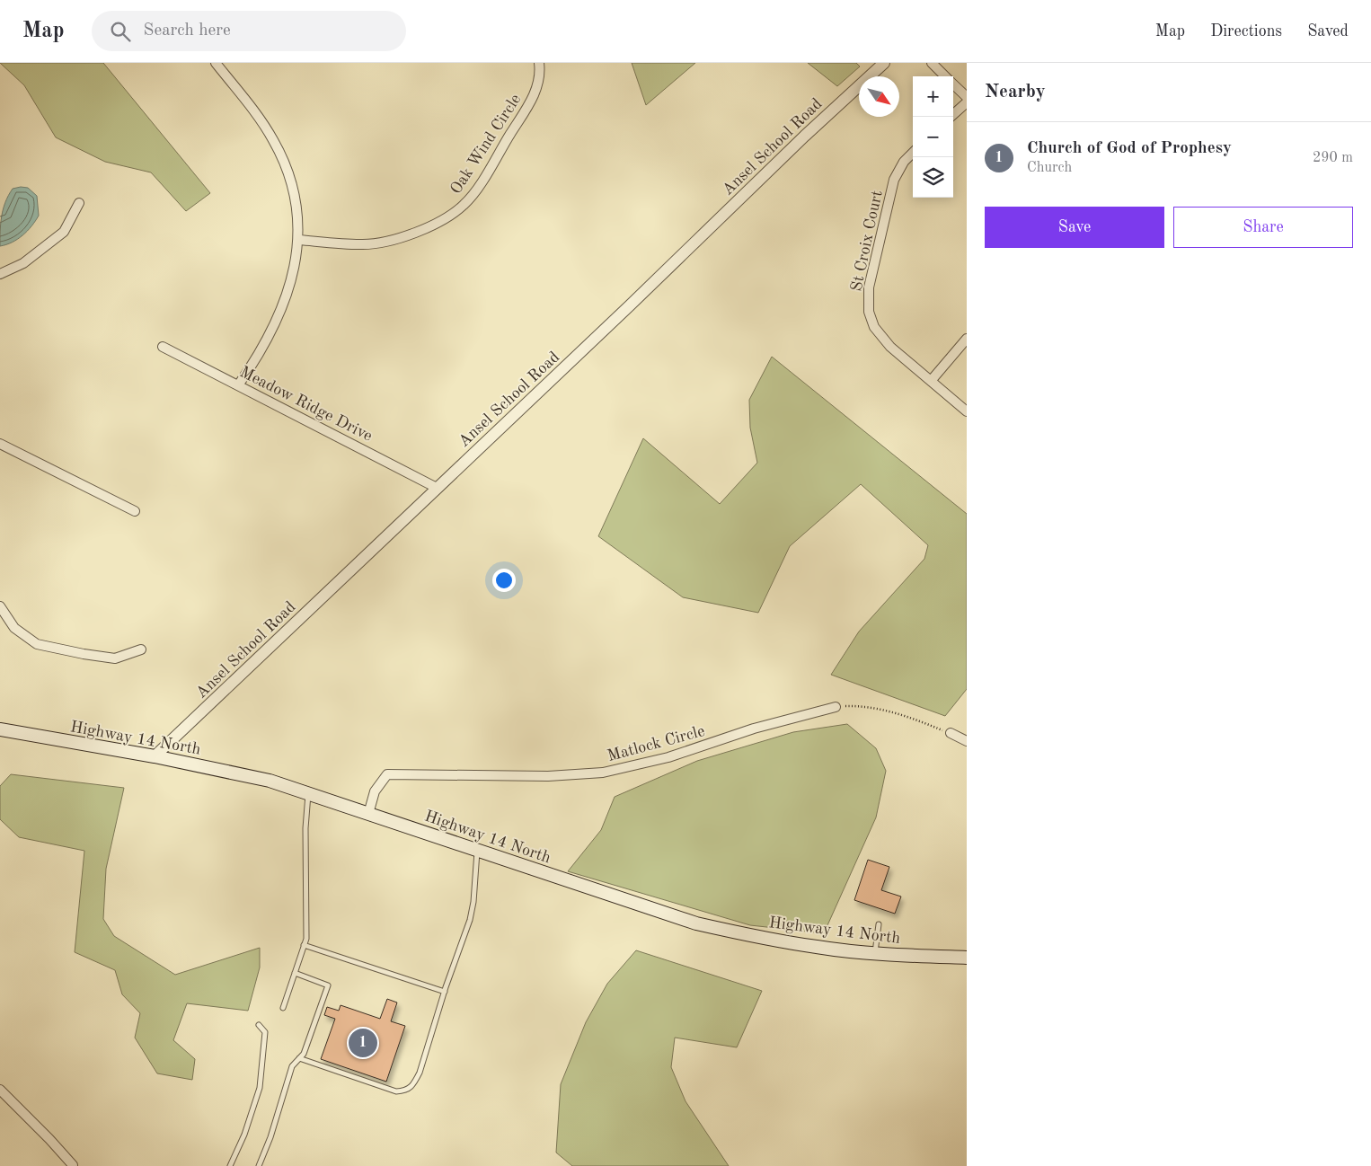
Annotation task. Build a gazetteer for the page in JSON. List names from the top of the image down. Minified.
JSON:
{"streets":{"main road":["Highway 14 North"],"street":["Oak Wind Circle","Ansel School Road","St Croix Court","Meadow Ridge Drive","Matlock Circle"]},"crossings":[["Ansel School Road","Meadow Ridge Drive"],["Ansel School Road","Highway 14 North"],["Highway 14 North","Matlock Circle"]],"north":"bottom right","page":{"header":"Map","search":"Search here","nav":["Map","Directions","Saved"],"heading":"Nearby","map_buttons":["+","−"],"list":[{"mark":"1","name":"Church of God of Prophesy","note":"Church","value":"290 m"}],"buttons":["Save","Share"],"pins":"1"}}
